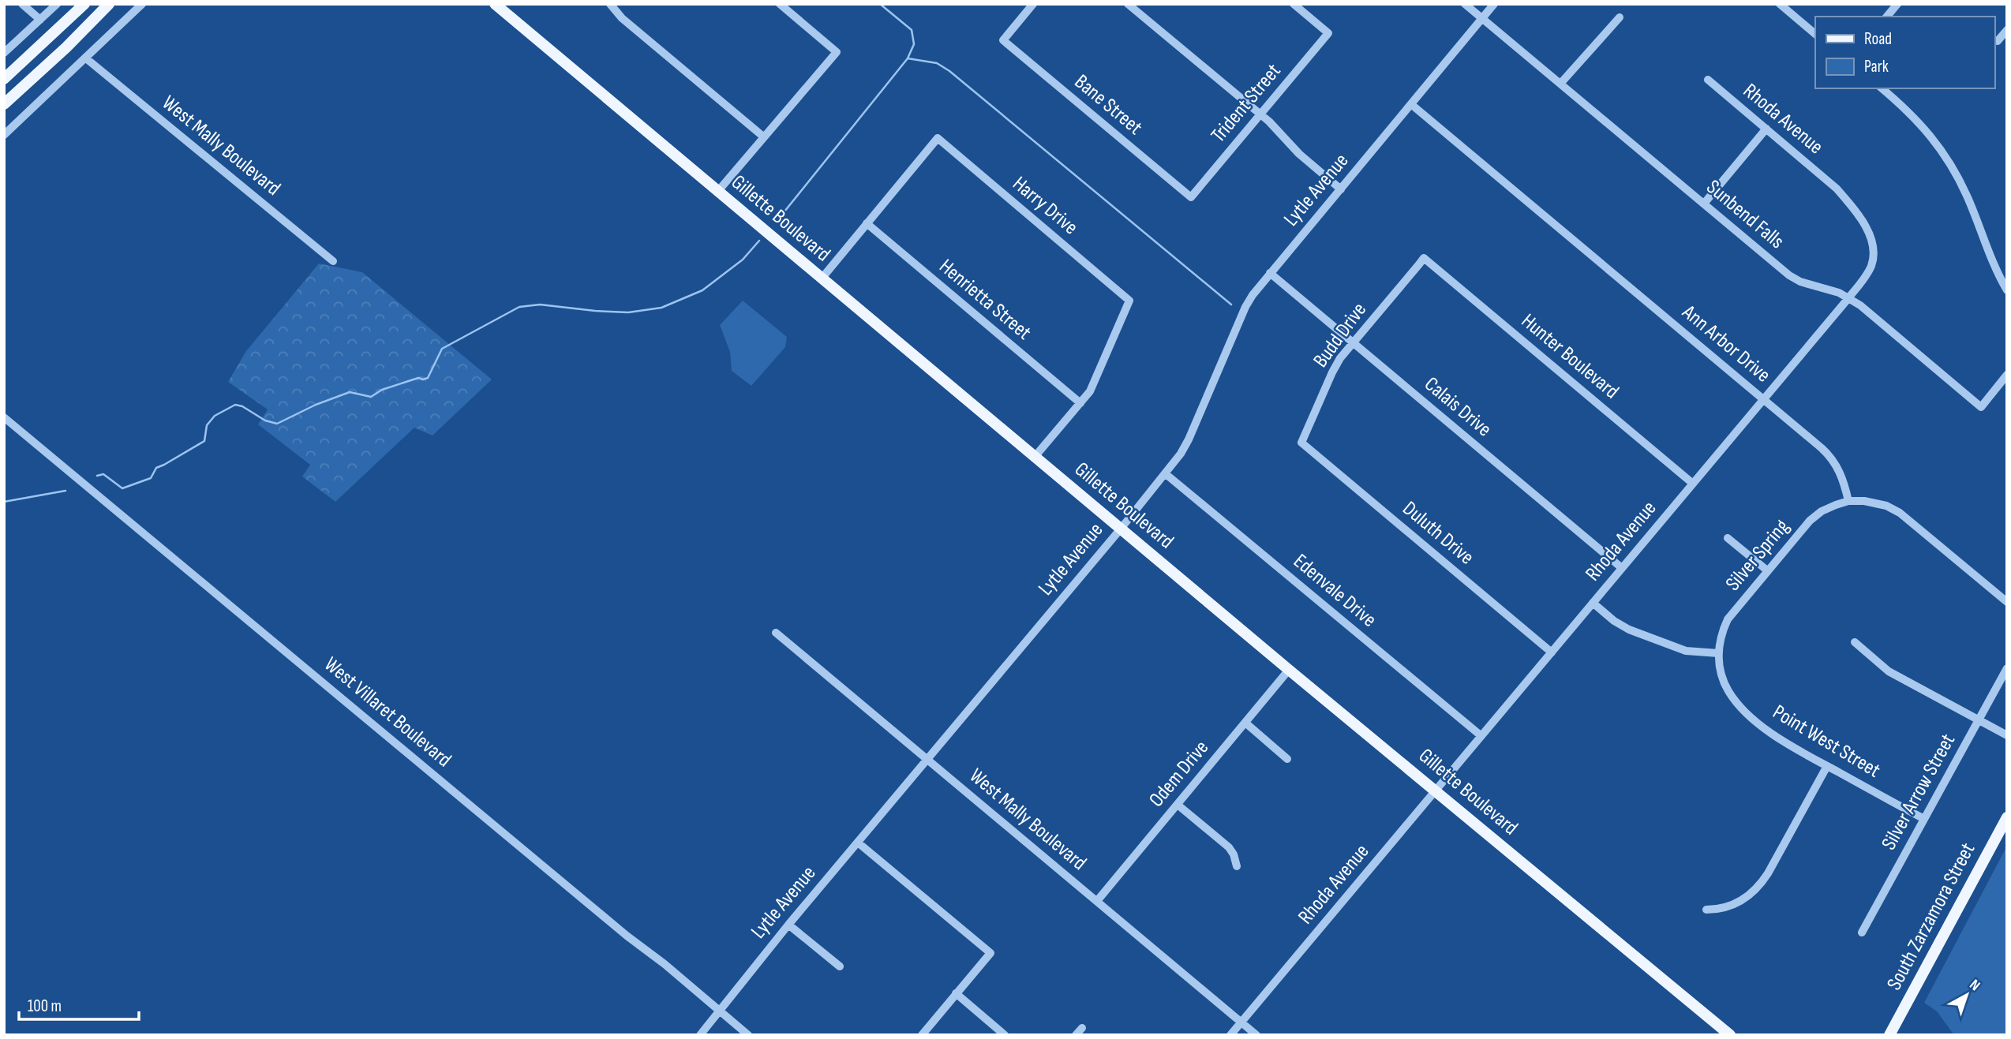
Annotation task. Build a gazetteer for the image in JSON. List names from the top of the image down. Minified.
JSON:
{"streets":{"main road":["Gillette Boulevard","South Zarzamora Street"],"street":["Trident Street","Bane Street","Rhoda Avenue","West Mally Boulevard","Lytle Avenue","Harry Drive","Sunbend Falls","Henrietta Street","Budd Drive","Ann Arbor Drive","Hunter Boulevard","Calais Drive","Duluth Drive","Silver Spring","Edenvale Drive","West Villaret Boulevard","Point West Street","Odem Drive","Silver Arrow Street"]},"crossings":[["Trident Street","Bane Street"],["Rhoda Avenue","West Mally Boulevard"],["Rhoda Avenue","Sunbend Falls"],["Rhoda Avenue","Gillette Boulevard"],["Rhoda Avenue","Ann Arbor Drive"],["Rhoda Avenue","Hunter Boulevard"],["Rhoda Avenue","Calais Drive"],["Rhoda Avenue","Duluth Drive"],["Rhoda Avenue","Edenvale Drive"],["West Mally Boulevard","Lytle Avenue"],["West Mally Boulevard","Odem Drive"],["Lytle Avenue","Sunbend Falls"],["Lytle Avenue","Gillette Boulevard"],["Lytle Avenue","Ann Arbor Drive"],["Lytle Avenue","Calais Drive"],["Lytle Avenue","Edenvale Drive"],["Lytle Avenue","West Villaret Boulevard"],["Harry Drive","Henrietta Street"],["Gillette Boulevard","Odem Drive"],["Budd Drive","Hunter Boulevard"],["Budd Drive","Calais Drive"],["Budd Drive","Duluth Drive"],["Ann Arbor Drive","Silver Spring"],["Silver Spring","Point West Street"],["Point West Street","Silver Arrow Street"]],"legend":["Road","Park"],"scale_bar":"100 m","north":"top right"}
